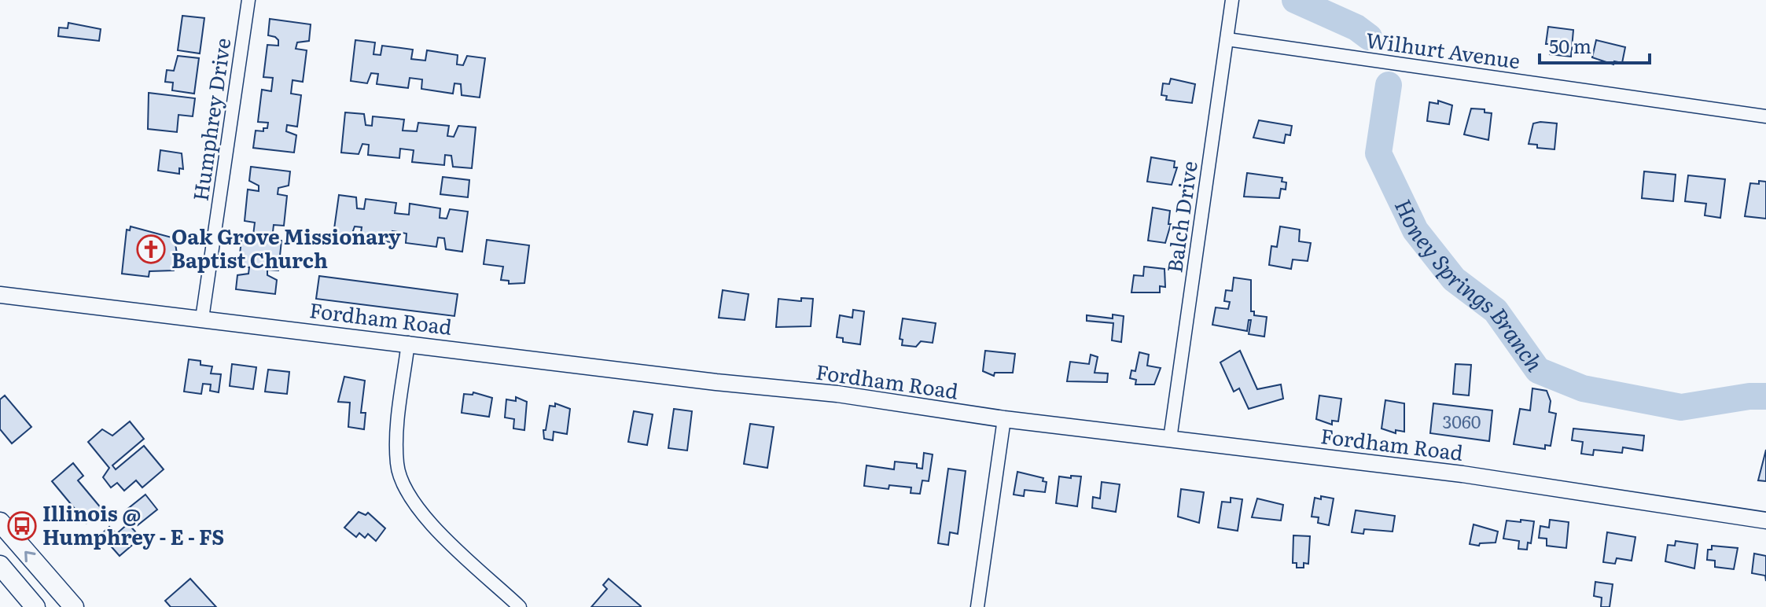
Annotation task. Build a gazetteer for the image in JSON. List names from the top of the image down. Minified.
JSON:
{"streets":{"street":["Wilhurt Avenue","Humphrey Drive","Balch Drive","Fordham Road"]},"crossings":[["Wilhurt Avenue","Balch Drive"],["Humphrey Drive","Fordham Road"],["Balch Drive","Fordham Road"]],"water":["Honey Springs Branch"],"places":{"church":["Oak Grove Missionary Baptist Church"],"bus stop":["Illinois @ Humphrey - E - FS"]},"house_numbers":["3060"],"scale_bar":"50 m"}
